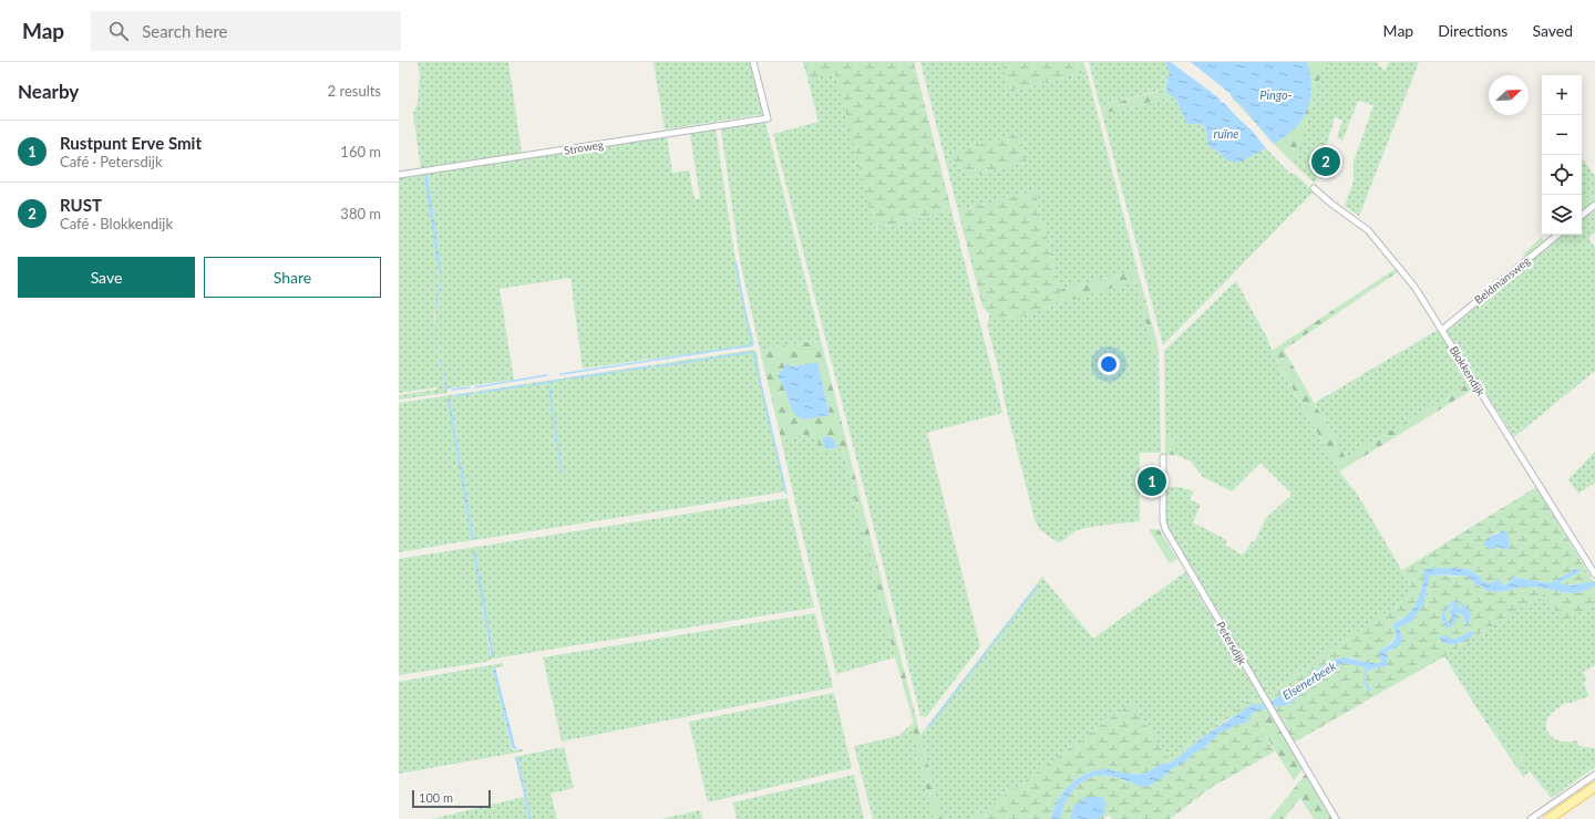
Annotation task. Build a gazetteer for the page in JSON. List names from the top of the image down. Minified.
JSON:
{"streets":{"street":["Stroweg","Beldmansweg","Blokkendijk","Petersdijk"]},"crossings":[["Beldmansweg","Blokkendijk"]],"water":["Pingo-","ruïne","Elsenerbeek"],"scale_bar":"100 m","north":"top right","page":{"header":"Map","search":"Search here","nav":["Map","Directions","Saved"],"heading":["Nearby","2 results"],"map_buttons":["+","−"],"list":[{"mark":"1","name":"Rustpunt Erve Smit","note":"Café · Petersdijk","value":"160 m"},{"mark":"2","name":"RUST","note":"Café · Blokkendijk","value":"380 m"}],"pins":["2","1"],"buttons":["Save","Share"],"scale":"100 m"}}
